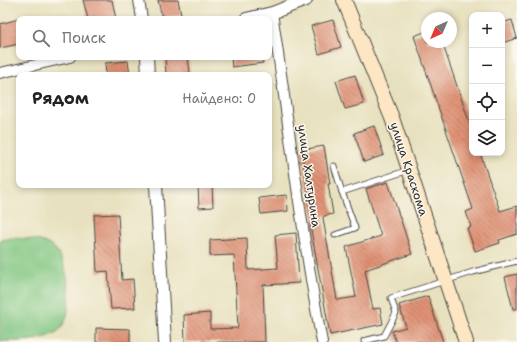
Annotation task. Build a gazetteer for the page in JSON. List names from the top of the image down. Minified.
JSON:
{"streets":{"main road":["улица Краскома"],"street":["улица Халтурина"]},"north":"bottom left","page":{"map_buttons":["+","−"],"search":"Поиск","heading":["Рядом","Найдено: 0"]}}
